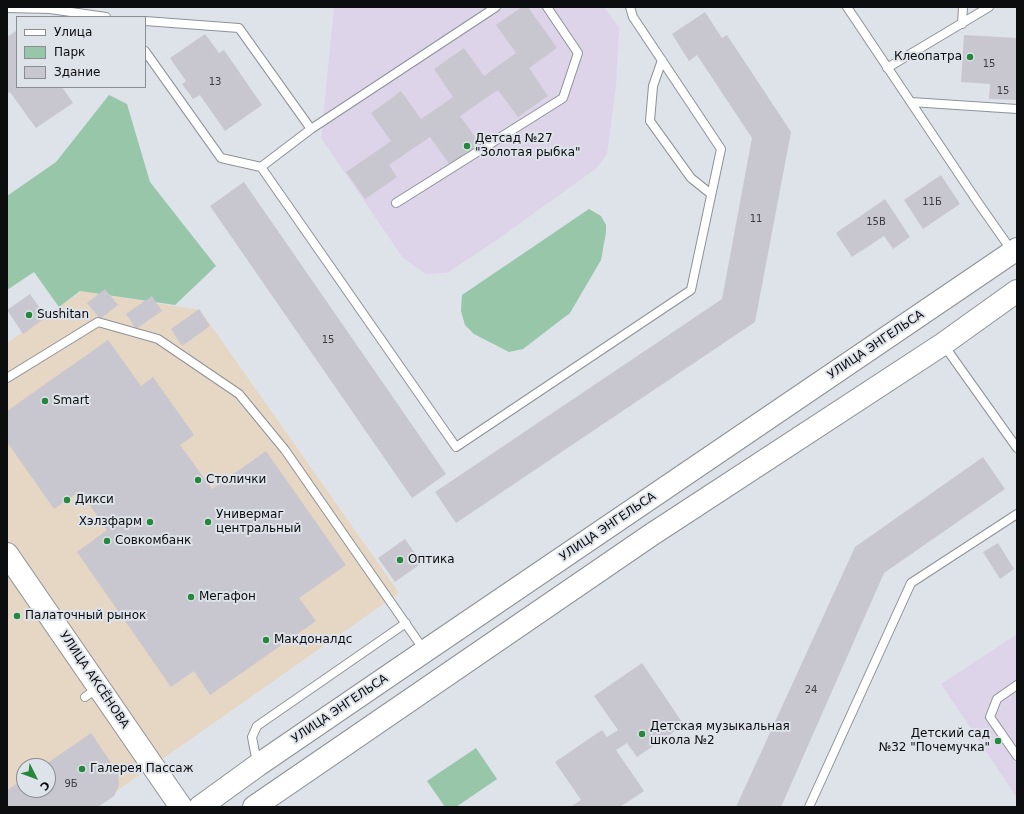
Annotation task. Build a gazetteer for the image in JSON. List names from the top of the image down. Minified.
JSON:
{"streets":{"main road":["УЛИЦА ЭНГЕЛЬСА","УЛИЦА АКСЁНОВА"]},"places":["Клеопатра","Детсад №27 \"Золотая рыбка\"","Sushitan","Smart","Столички","Дикси","Хэлзфарм","Универмаг центральный","Совкомбанк","Оптика","Мегафон","Палаточный рынок","Макдоналдс","Детская музыкальная школа №2","Детский сад №32 \"Почемучка\"","Галерея Пассаж"],"house_numbers":["15","13","15","11Б","11","15В","15","24","9Б"],"legend":["Улица","Парк","Здание"],"north":"bottom right"}
